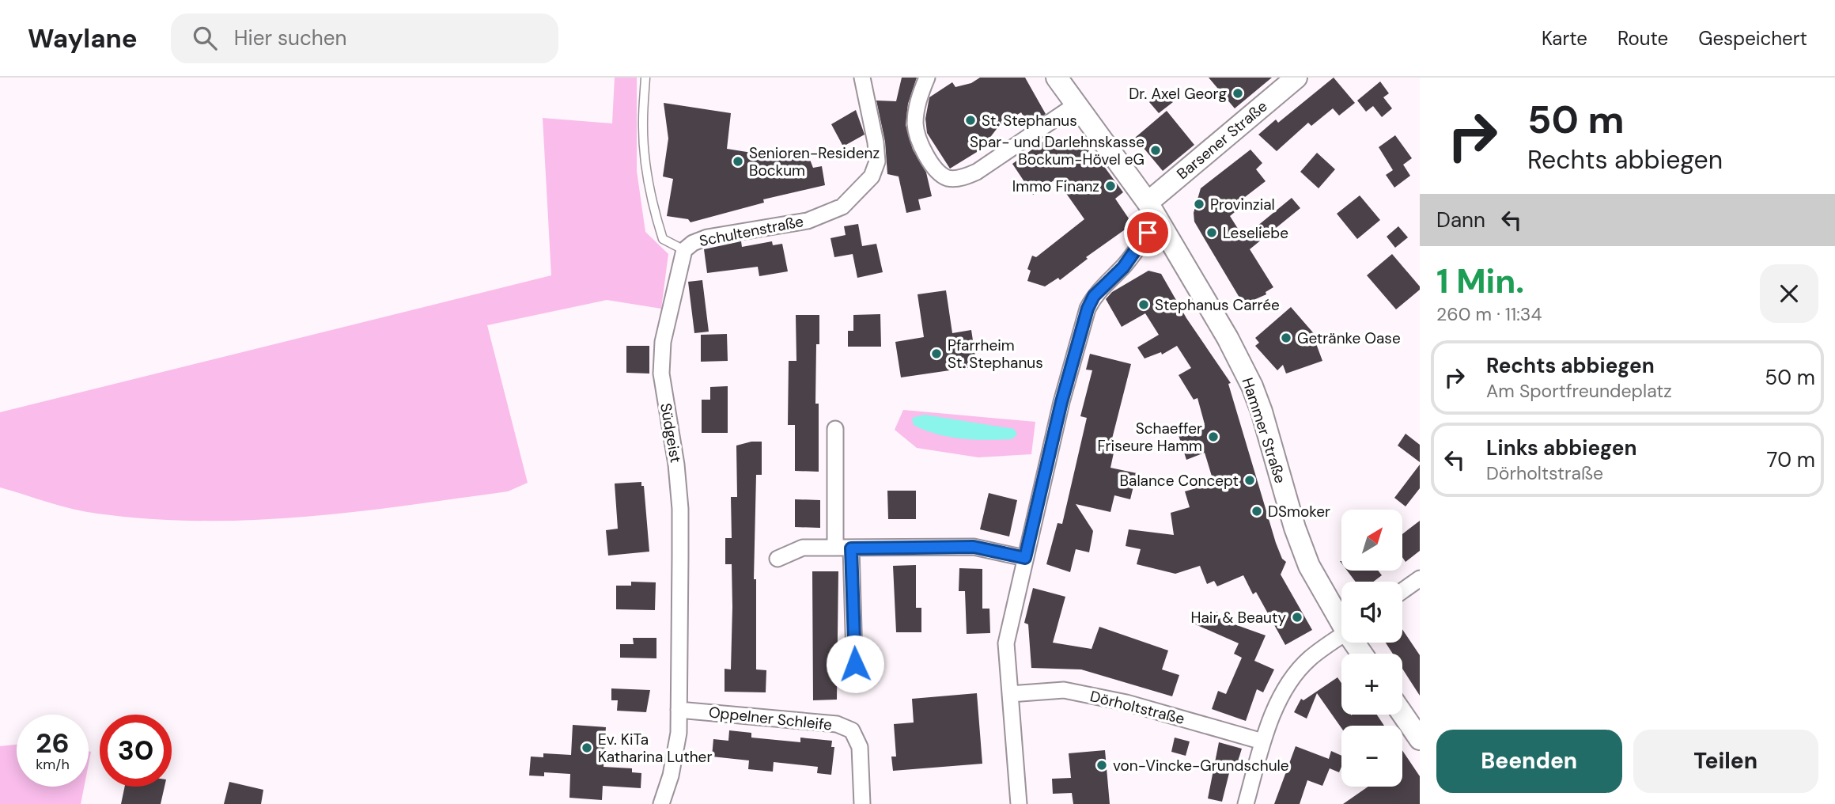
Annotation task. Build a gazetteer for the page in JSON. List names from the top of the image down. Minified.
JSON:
{"streets":{"main road":["Barsener Straße","Hammer Straße"],"street":["Schultenstraße","Südgeist","Dörholtstraße","Oppelner Schleife"]},"crossings":[["Barsener Straße","Hammer Straße"],["Schultenstraße","Südgeist"],["Südgeist","Oppelner Schleife"]],"places":["Dr. Axel Georg","St. Stephanus","Spar- und Darlehnskasse Bockum-Hövel eG","Senioren-Residenz Bockum","Immo Finanz","Provinzial","Leseliebe","Stephanus Carrée","Getränke Oase","Pfarrheim St. Stephanus","Schaeffer Friseure Hamm","Balance Concept","DSmoker","Hair & Beauty","Ev. KiTa Katharina Luther","von-Vincke-Grundschule"],"north":"top right","page":{"header":"Waylane","search":"Hier suchen","nav":["Karte","Route","Gespeichert"],"turn":["50 m","Rechts abbiegen"],"then":"Dann","heading":["1 Min.","260 m · 11:34"],"list":[{"name":"Rechts abbiegen","note":"Am Sportfreundeplatz","value":"50 m"},{"name":"Links abbiegen","note":"Dörholtstraße","value":"70 m"}],"map_buttons":["+","−"],"speed":"26 km/h","limit":"30","buttons":["Beenden","Teilen"]}}
